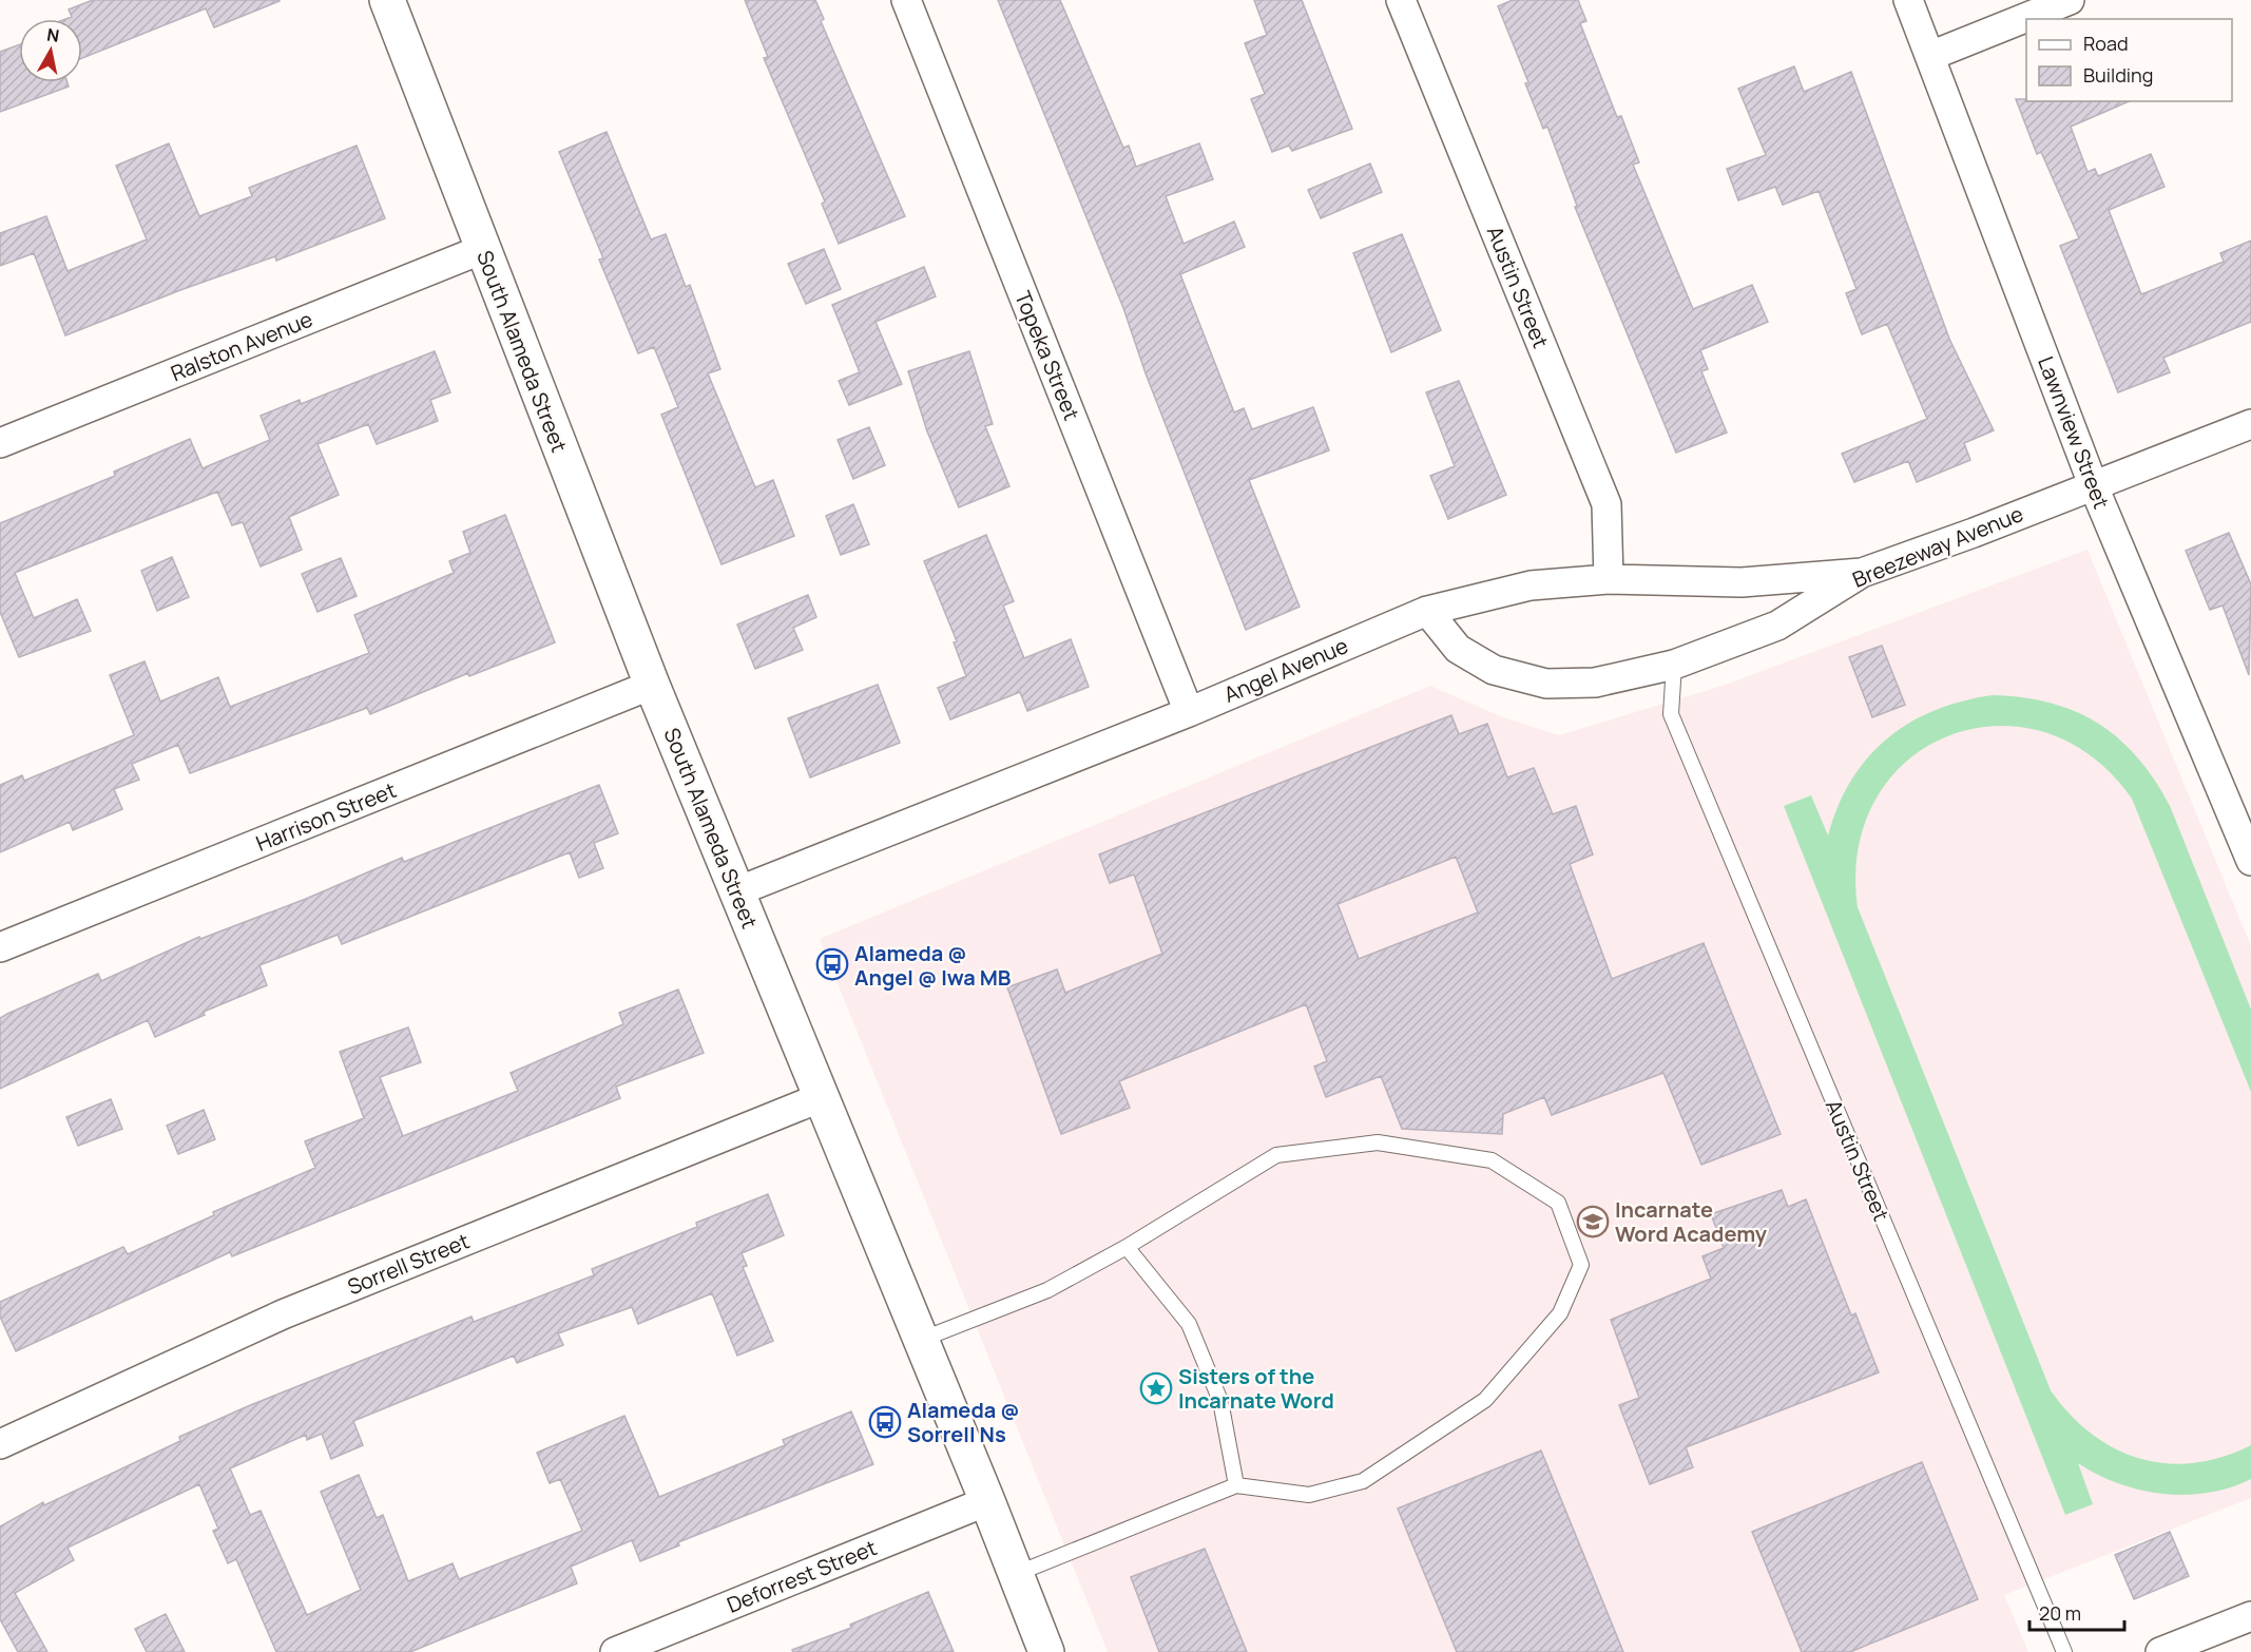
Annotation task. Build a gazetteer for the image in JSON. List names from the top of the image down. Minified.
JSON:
{"streets":{"main road":["South Alameda Street"],"street":["Austin Street","Ralston Avenue","Topeka Street","Lawnview Street","Breezeway Avenue","Angel Avenue","Harrison Street","Sorrell Street","Deforrest Street"]},"crossings":[["Austin Street","Breezeway Avenue"],["Austin Street","Angel Avenue"],["Ralston Avenue","South Alameda Street"],["South Alameda Street","Angel Avenue"],["South Alameda Street","Harrison Street"],["South Alameda Street","Sorrell Street"],["South Alameda Street","Deforrest Street"],["Topeka Street","Angel Avenue"],["Lawnview Street","Breezeway Avenue"],["Breezeway Avenue","Angel Avenue"]],"places":{"bus stop":["Alameda @ Angel @ Iwa MB","Alameda @ Sorrell Ns"],"school or university":["Incarnate Word Academy"],"place":["Sisters of the Incarnate Word"]},"legend":["Road","Building"],"scale_bar":"20 m","north":"top"}
